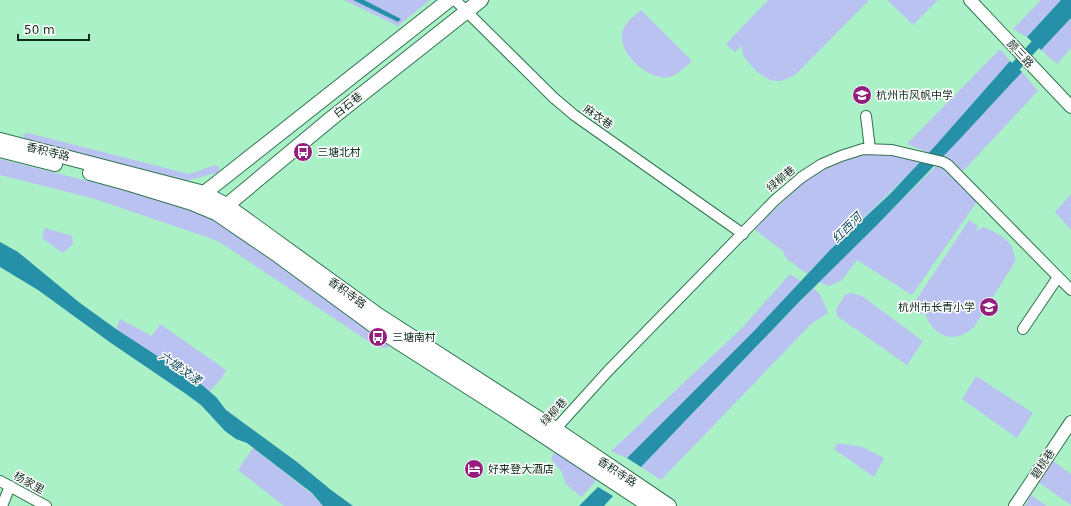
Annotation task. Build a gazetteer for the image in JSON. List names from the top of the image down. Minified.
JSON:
{"streets":{"main road":["白石巷","香积寺路"],"street":["颜三路","麻衣巷","绿柳巷","碧桃巷","杨家里"]},"crossings":[["白石巷","麻衣巷"],["白石巷","香积寺路"],["麻衣巷","绿柳巷"],["香积寺路","绿柳巷"]],"water":["红西河","六塘汶漾"],"places":{"school or university":["杭州市风帆中学","杭州市长青小学"],"bus stop":["三塘北村","三塘南村"],"hotel":["好来登大酒店"]},"scale_bar":"50 m"}
